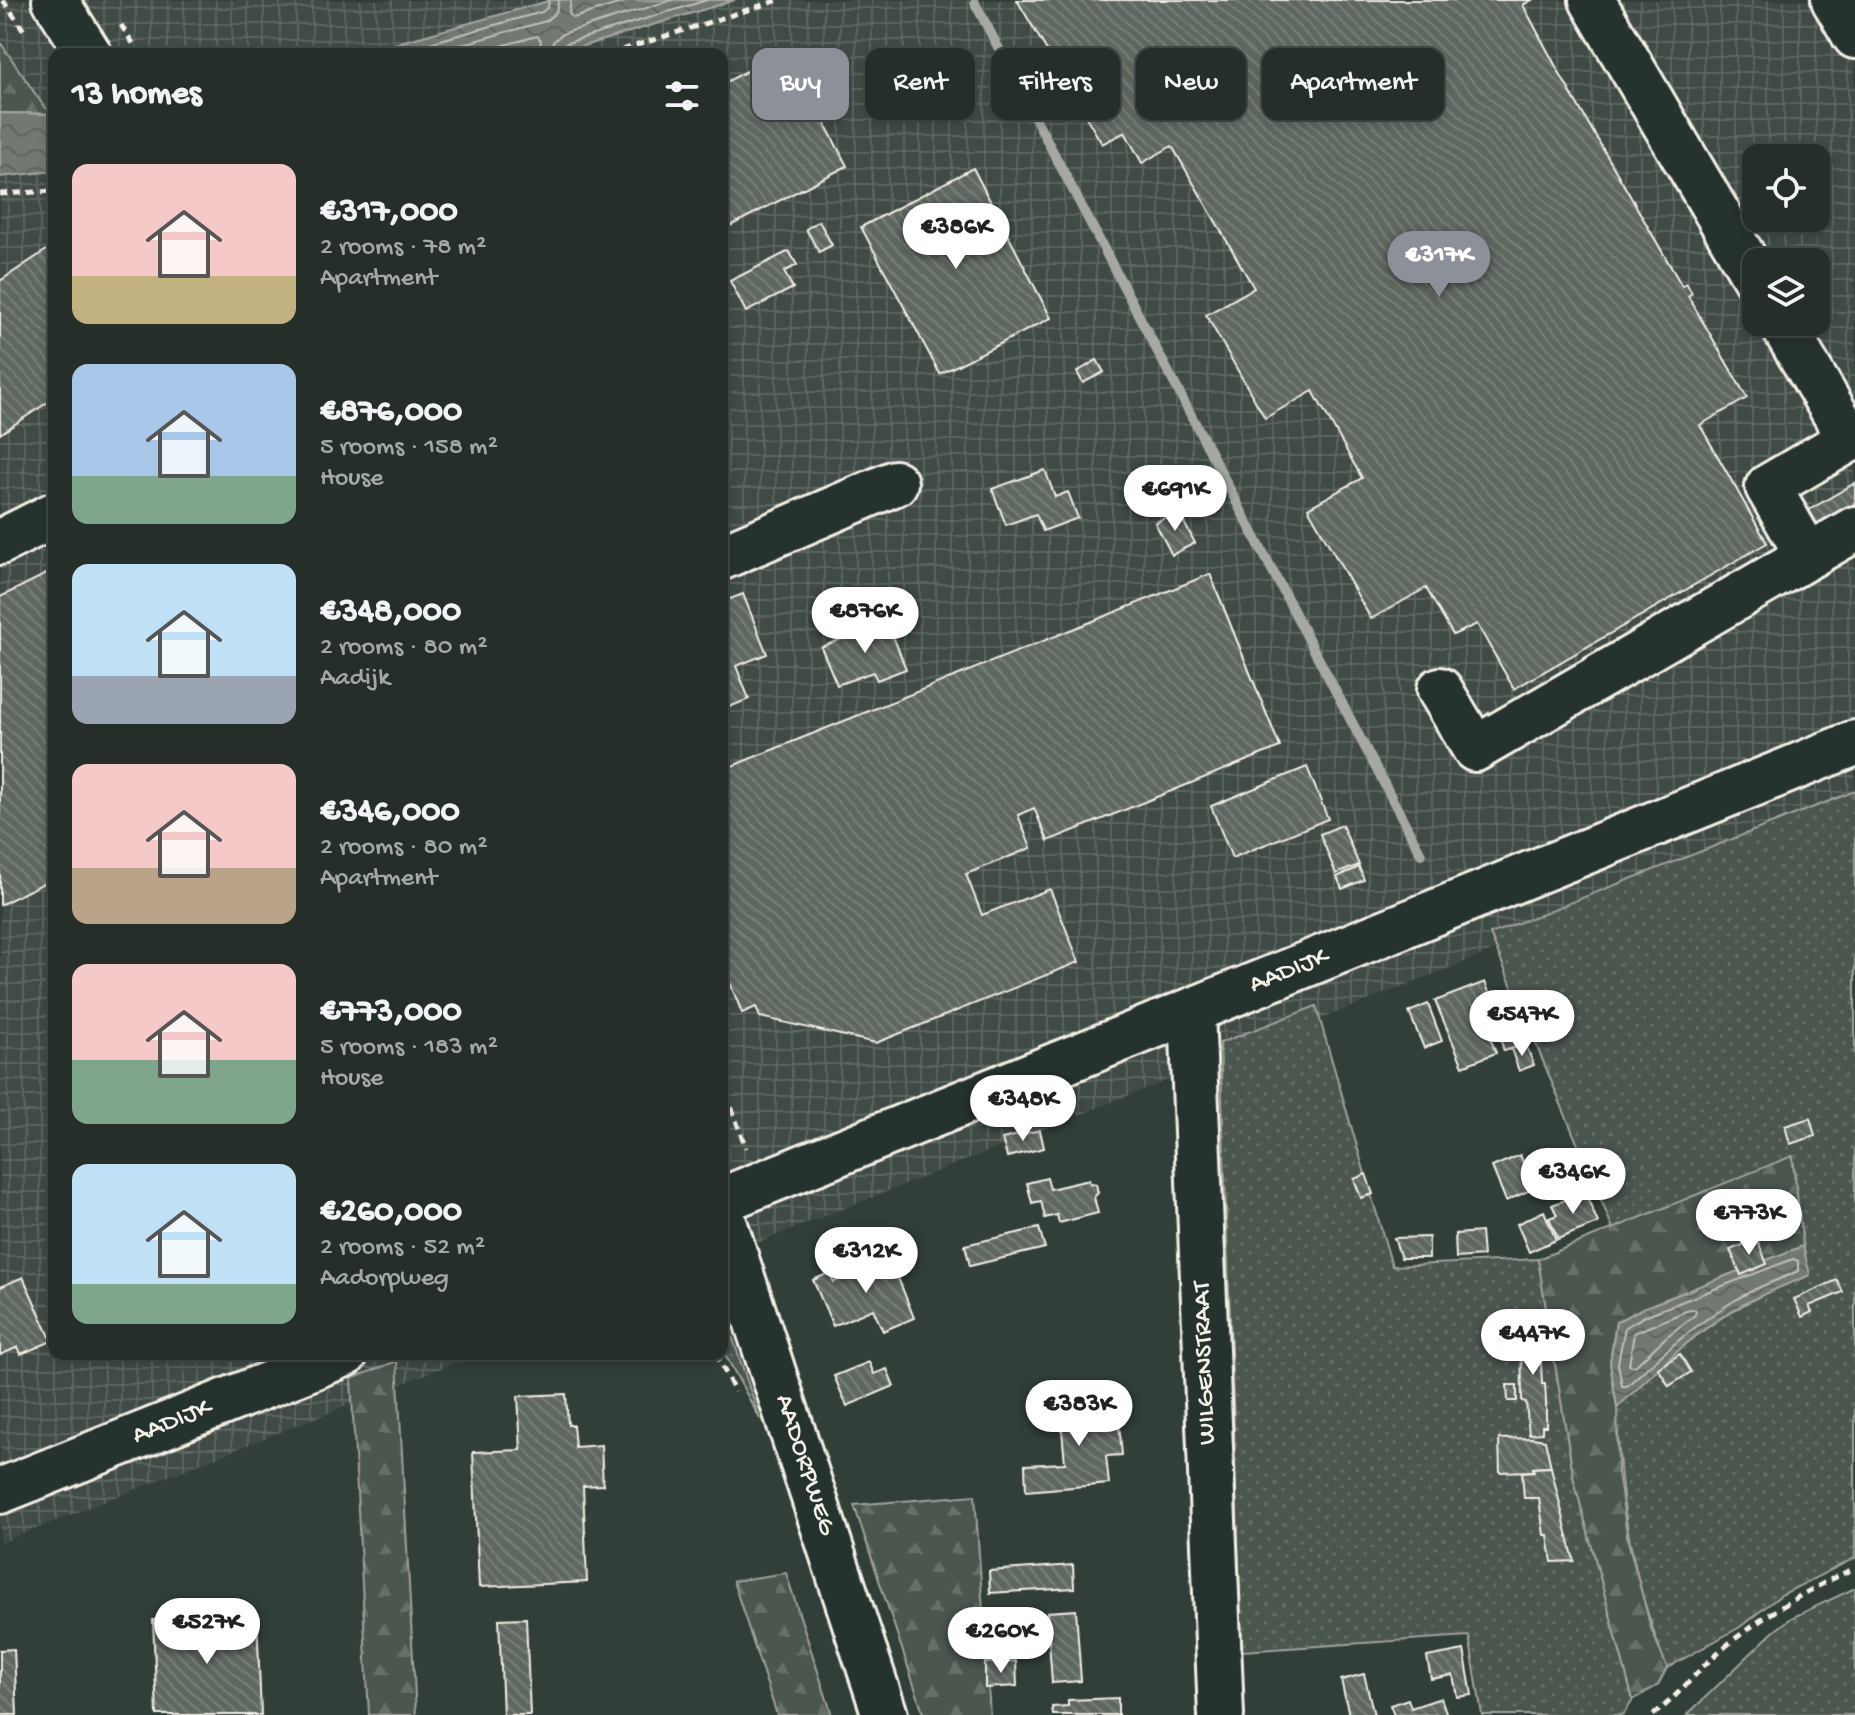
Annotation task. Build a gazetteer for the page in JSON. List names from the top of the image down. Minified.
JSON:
{"streets":{"street":["AADIJK","WILGENSTRAAT","AADORPWEG"]},"crossings":[["AADIJK","WILGENSTRAAT"]],"page":{"chip":["Buy","Rent","Filters","New","Apartment"],"heading":"13 homes","list":[{"name":"€317,000","note":"2 rooms · 78 m² · Apartment"},{"name":"€876,000","note":"5 rooms · 158 m² · House"},{"name":"€348,000","note":"2 rooms · 80 m² · Aadijk"},{"name":"€346,000","note":"2 rooms · 80 m² · Apartment"},{"name":"€773,000","note":"5 rooms · 183 m² · House"},{"name":"€260,000","note":"2 rooms · 52 m² · Aadorpweg"}],"price":["€386K","€317K","€691K","€876K","€547K","€348K","€346K","€773K","€312K","€447K","€383K","€527K","€260K"]}}
